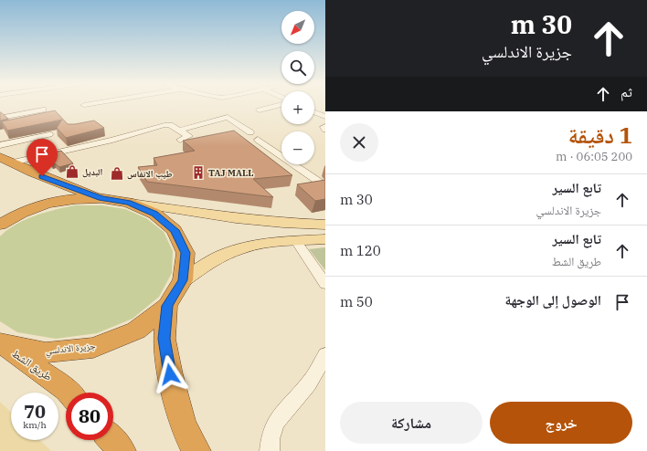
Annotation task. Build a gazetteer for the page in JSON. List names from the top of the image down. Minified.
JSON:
{"streets":{"highway":["جزيرة الاندلسي","طريق الشط"]},"crossings":[["جزيرة الاندلسي","طريق الشط"]],"places":{"shop":["البديل","طيب الانفاس"],"building":["TAJ MALL"]},"north":"bottom left","page":{"turn":["30 m","جزيرة الاندلسي"],"map_buttons":["+","−"],"then":"ثم","heading":["1 دقيقة","200 m · 06:05"],"list":[{"name":"تابع السير","note":"جزيرة الاندلسي","value":"30 m"},{"name":"تابع السير","note":"طريق الشط","value":"120 m"},{"name":"الوصول إلى الوجهة","value":"50 m"}],"speed":"70 km/h","limit":"80","buttons":["خروج","مشاركة"]}}
